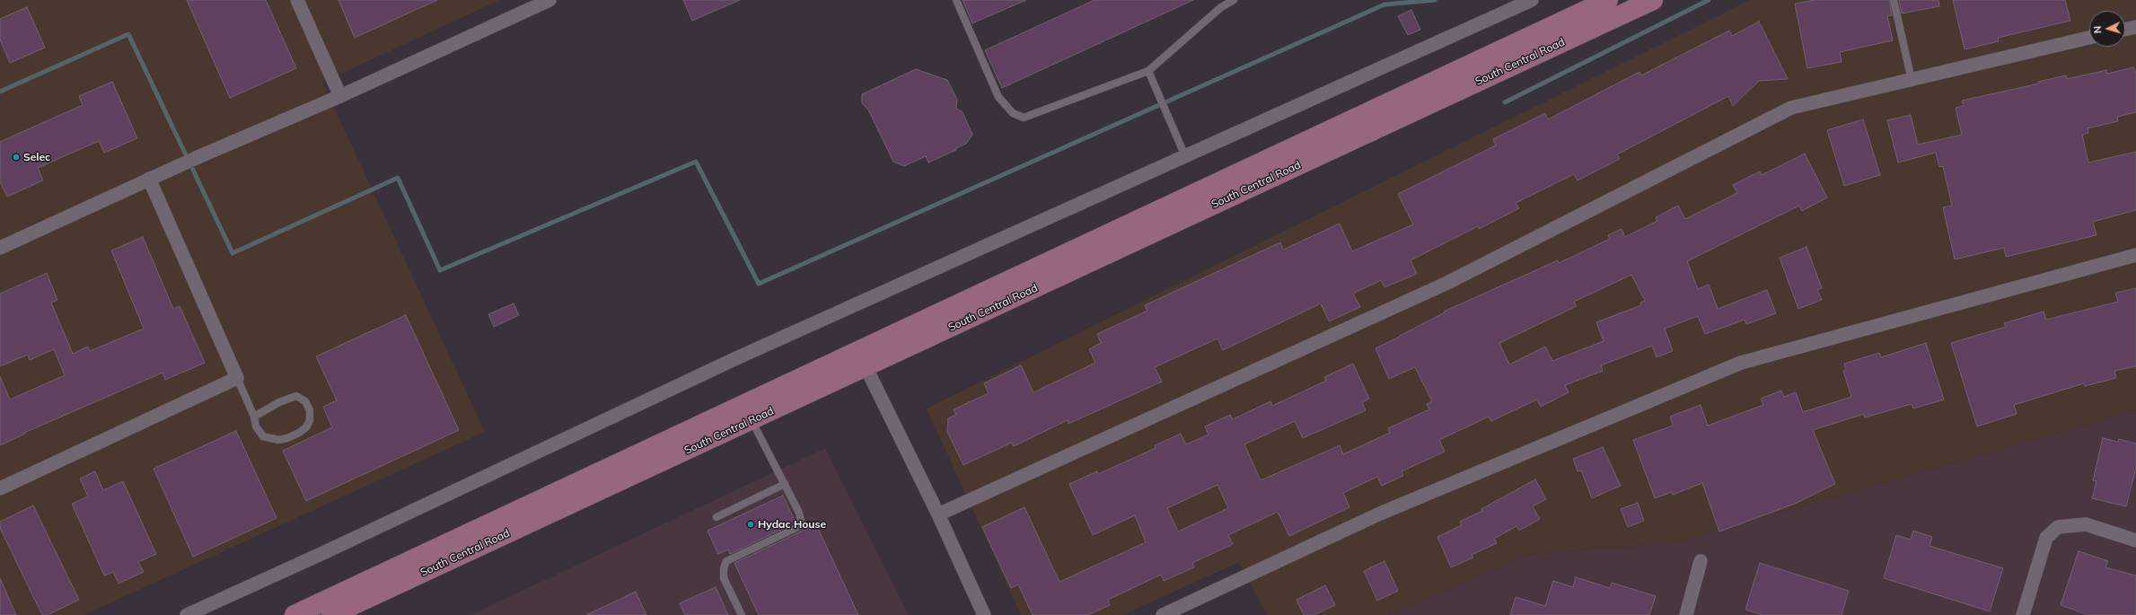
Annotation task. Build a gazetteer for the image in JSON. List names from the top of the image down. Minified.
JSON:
{"streets":{"main road":["South Central Road"]},"places":["Selec","Hydac House"],"north":"left"}
